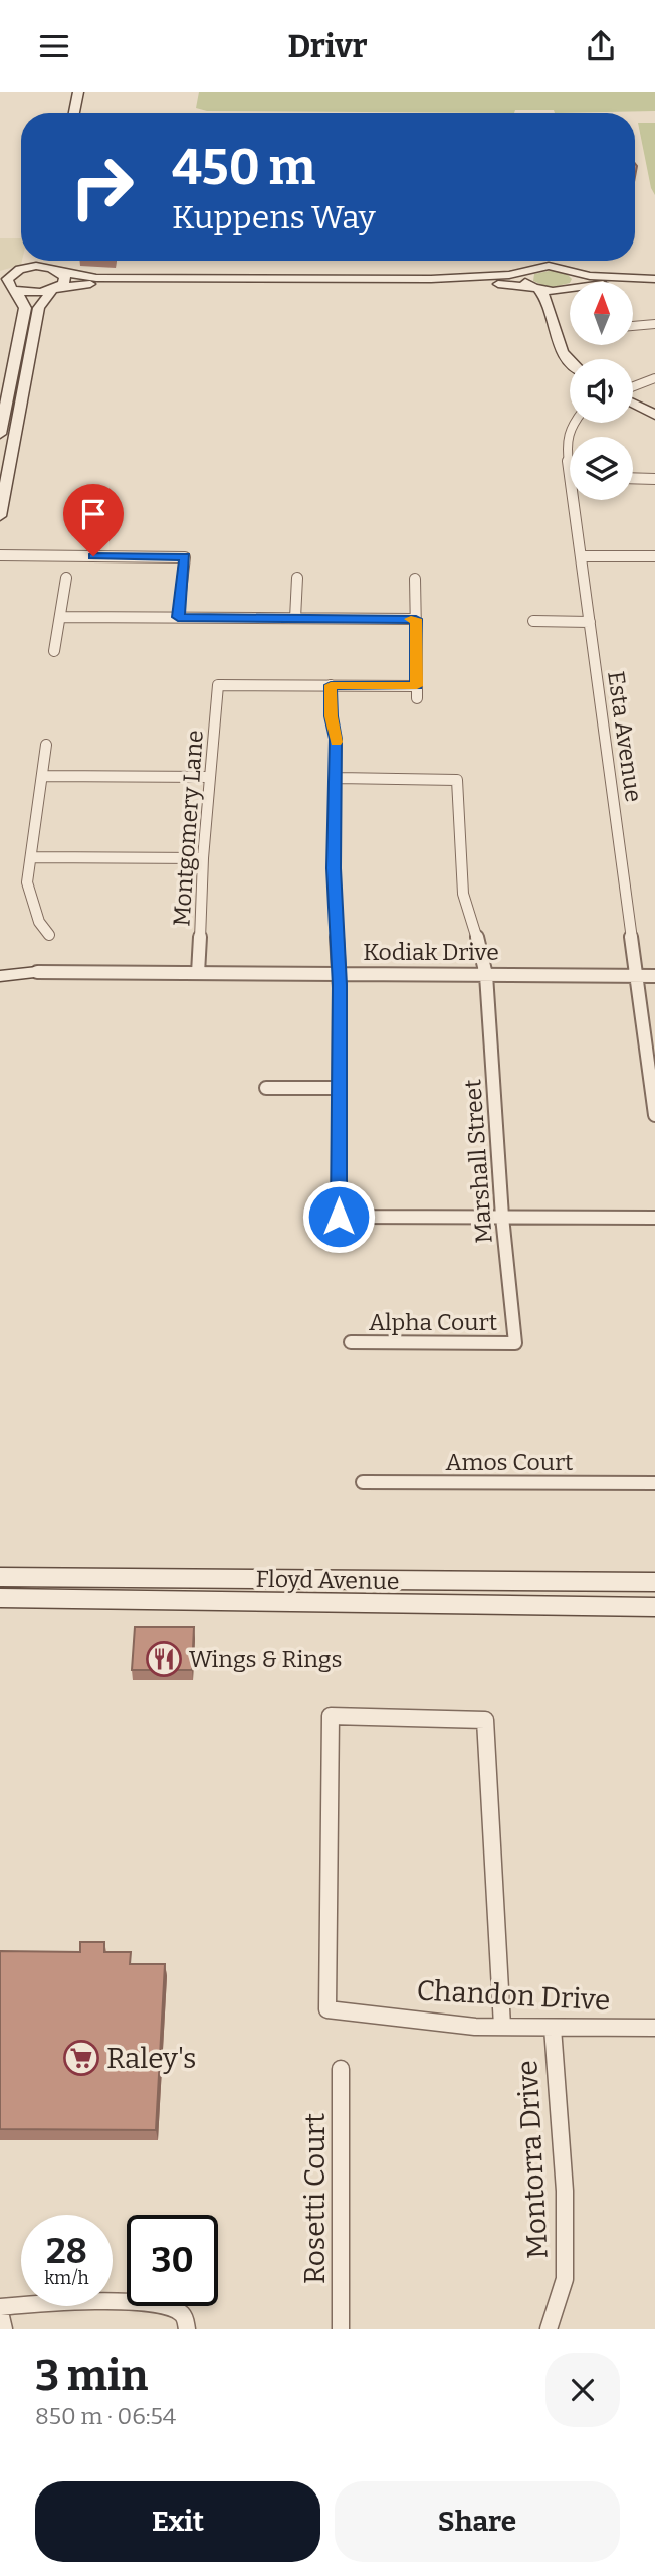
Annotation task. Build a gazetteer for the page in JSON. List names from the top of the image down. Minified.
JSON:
{"streets":{"main road":["Kodiak Drive","Floyd Avenue"],"street":["Esta Avenue","Montgomery Lane","Marshall Street","Alpha Court","Amos Court","Chandon Drive","Montorra Drive","Rosetti Court"]},"crossings":[["Esta Avenue","Kodiak Drive"],["Montgomery Lane","Kodiak Drive"],["Kodiak Drive","Marshall Street"],["Marshall Street","Alpha Court"],["Chandon Drive","Montorra Drive"]],"places":{"restaurant":["Wings & Rings"],"supermarket":["Raley's"]},"north":"top","page":{"header":"Drivr","turn":["450 m","Kuppens Way"],"speed":"28 km/h","limit":"30","heading":["3 min","850 m · 06:54"],"buttons":["Exit","Share"]}}
